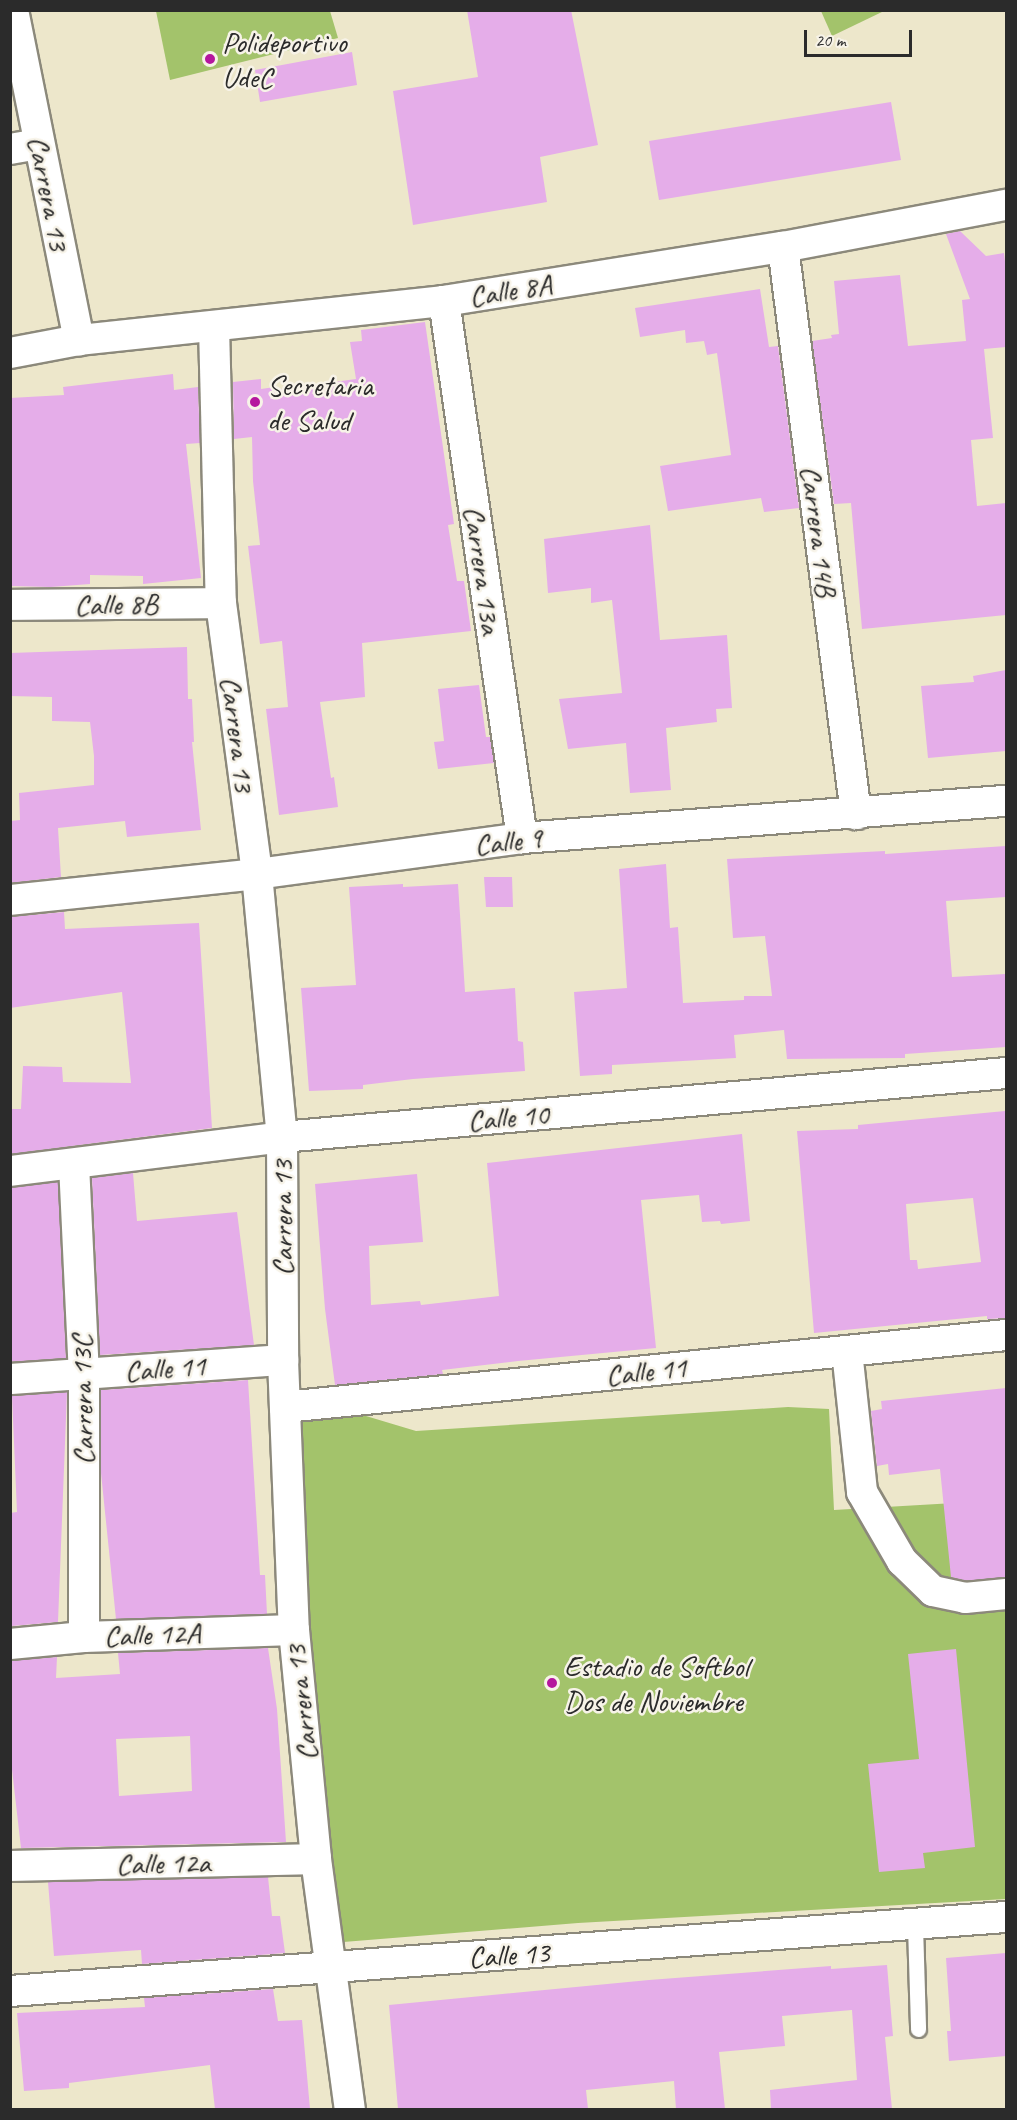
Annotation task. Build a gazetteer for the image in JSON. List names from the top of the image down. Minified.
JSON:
{"streets":{"street":["Carrera 13","Calle 8A","Carrera 14B","Carrera 13a","Calle 8B","Calle 9","Calle 10","Calle 11","Carrera 13C","Calle 12A","Calle 12a","Calle 13"]},"crossings":[["Carrera 13","Calle 8A"],["Carrera 13","Calle 8B"],["Carrera 13","Calle 9"],["Carrera 13","Calle 10"],["Carrera 13","Calle 11"],["Carrera 13","Calle 12A"],["Carrera 13","Calle 12a"],["Carrera 13","Calle 13"],["Calle 8A","Carrera 14B"],["Calle 8A","Carrera 13a"],["Carrera 14B","Calle 9"],["Carrera 13a","Calle 9"],["Calle 10","Carrera 13C"],["Calle 11","Carrera 13C"],["Carrera 13C","Calle 12A"]],"places":["Polideportivo UdeC","Secretaria de Salud","Estadio de Softbol Dos de Noviembre"],"scale_bar":"20 m"}
